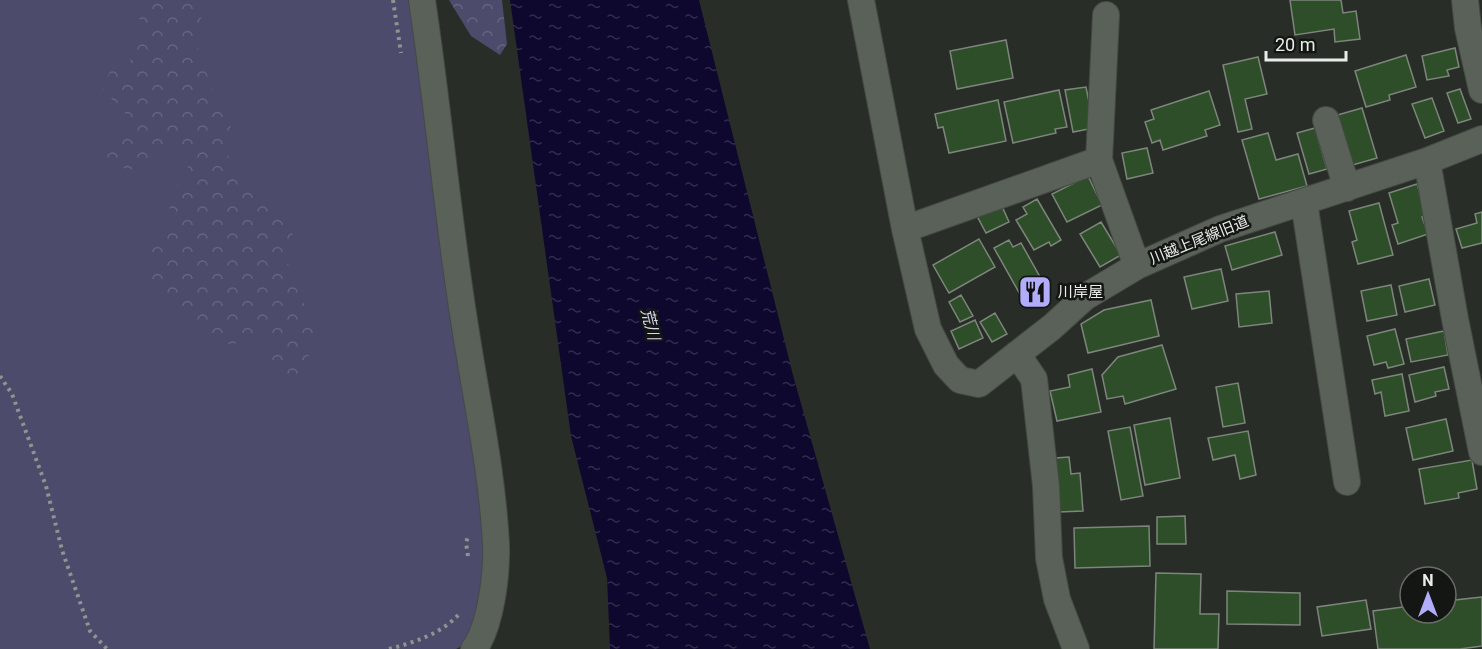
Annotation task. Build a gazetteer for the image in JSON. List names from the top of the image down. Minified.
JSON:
{"streets":{"street":["川越上尾線旧道"]},"water":["荒川"],"places":{"restaurant":["川岸屋"]},"scale_bar":"20 m","north":"top"}
